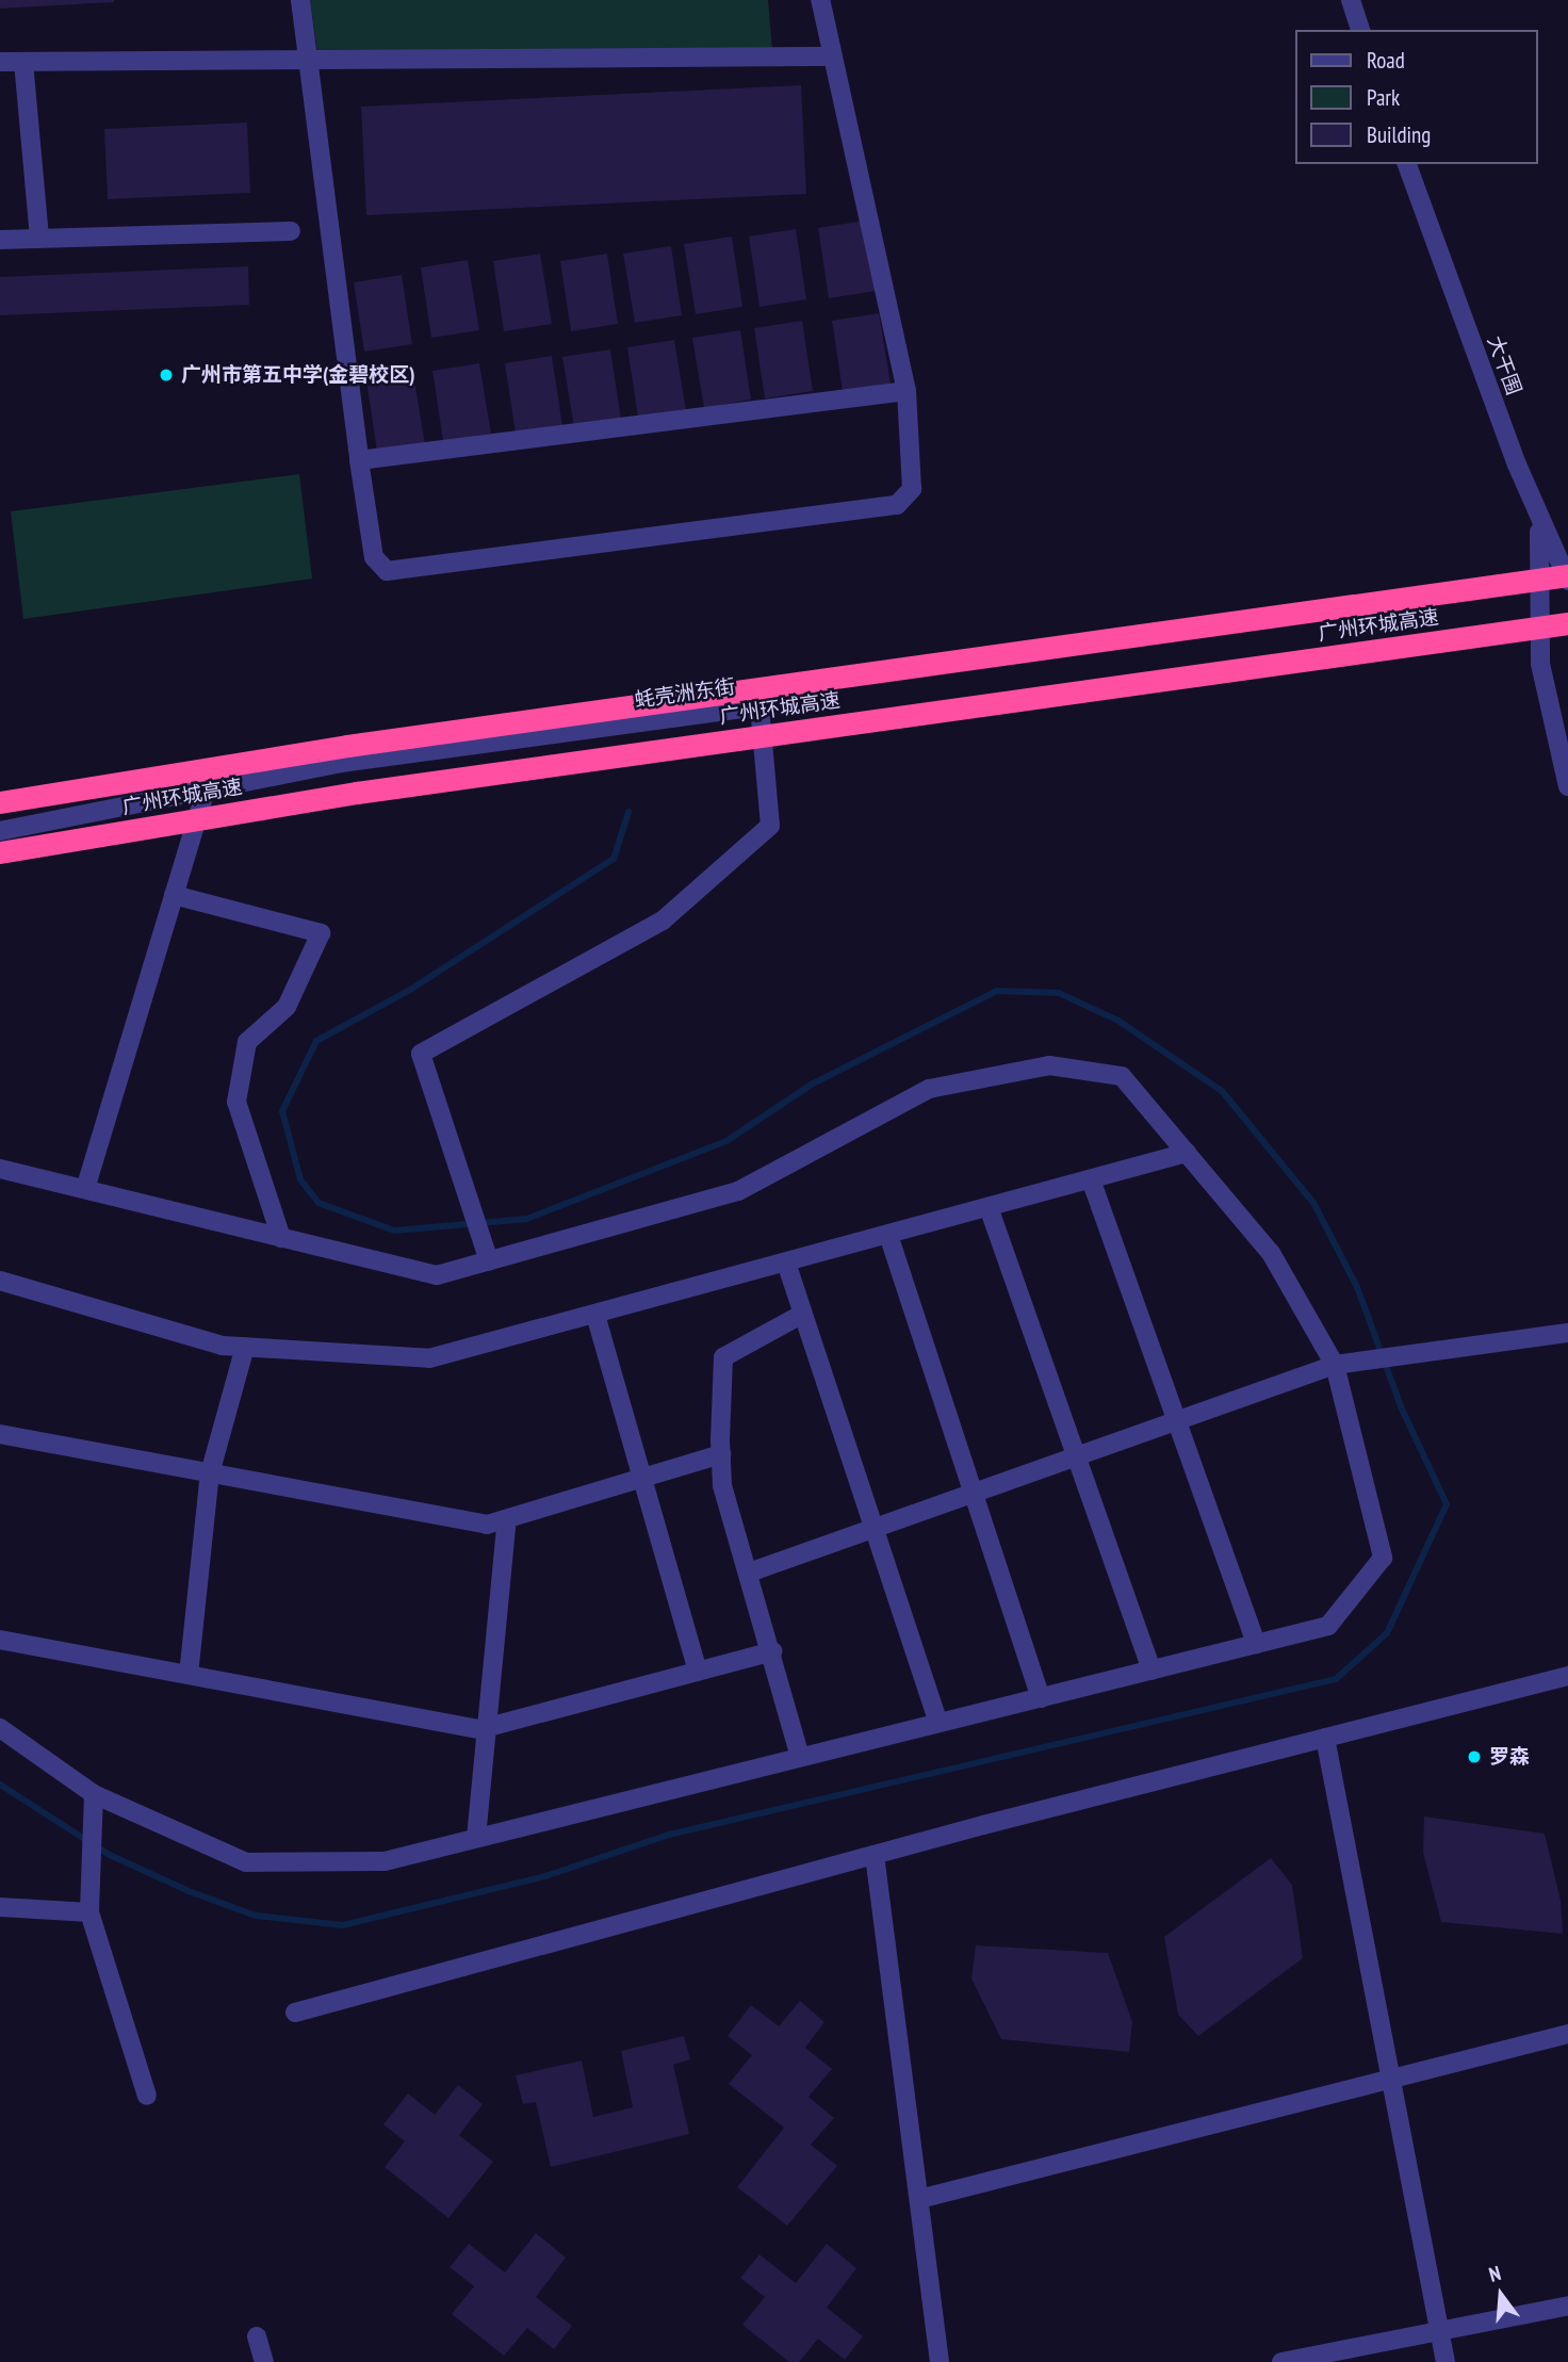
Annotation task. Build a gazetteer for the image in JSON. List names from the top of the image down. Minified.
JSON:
{"streets":{"highway":["广州环城高速"],"street":["大干围","蚝壳洲东街"]},"crossings":[["大干围","广州环城高速"]],"places":["广州市第五中学(金碧校区)","罗森"],"legend":["Road","Park","Building"],"north":"top"}
